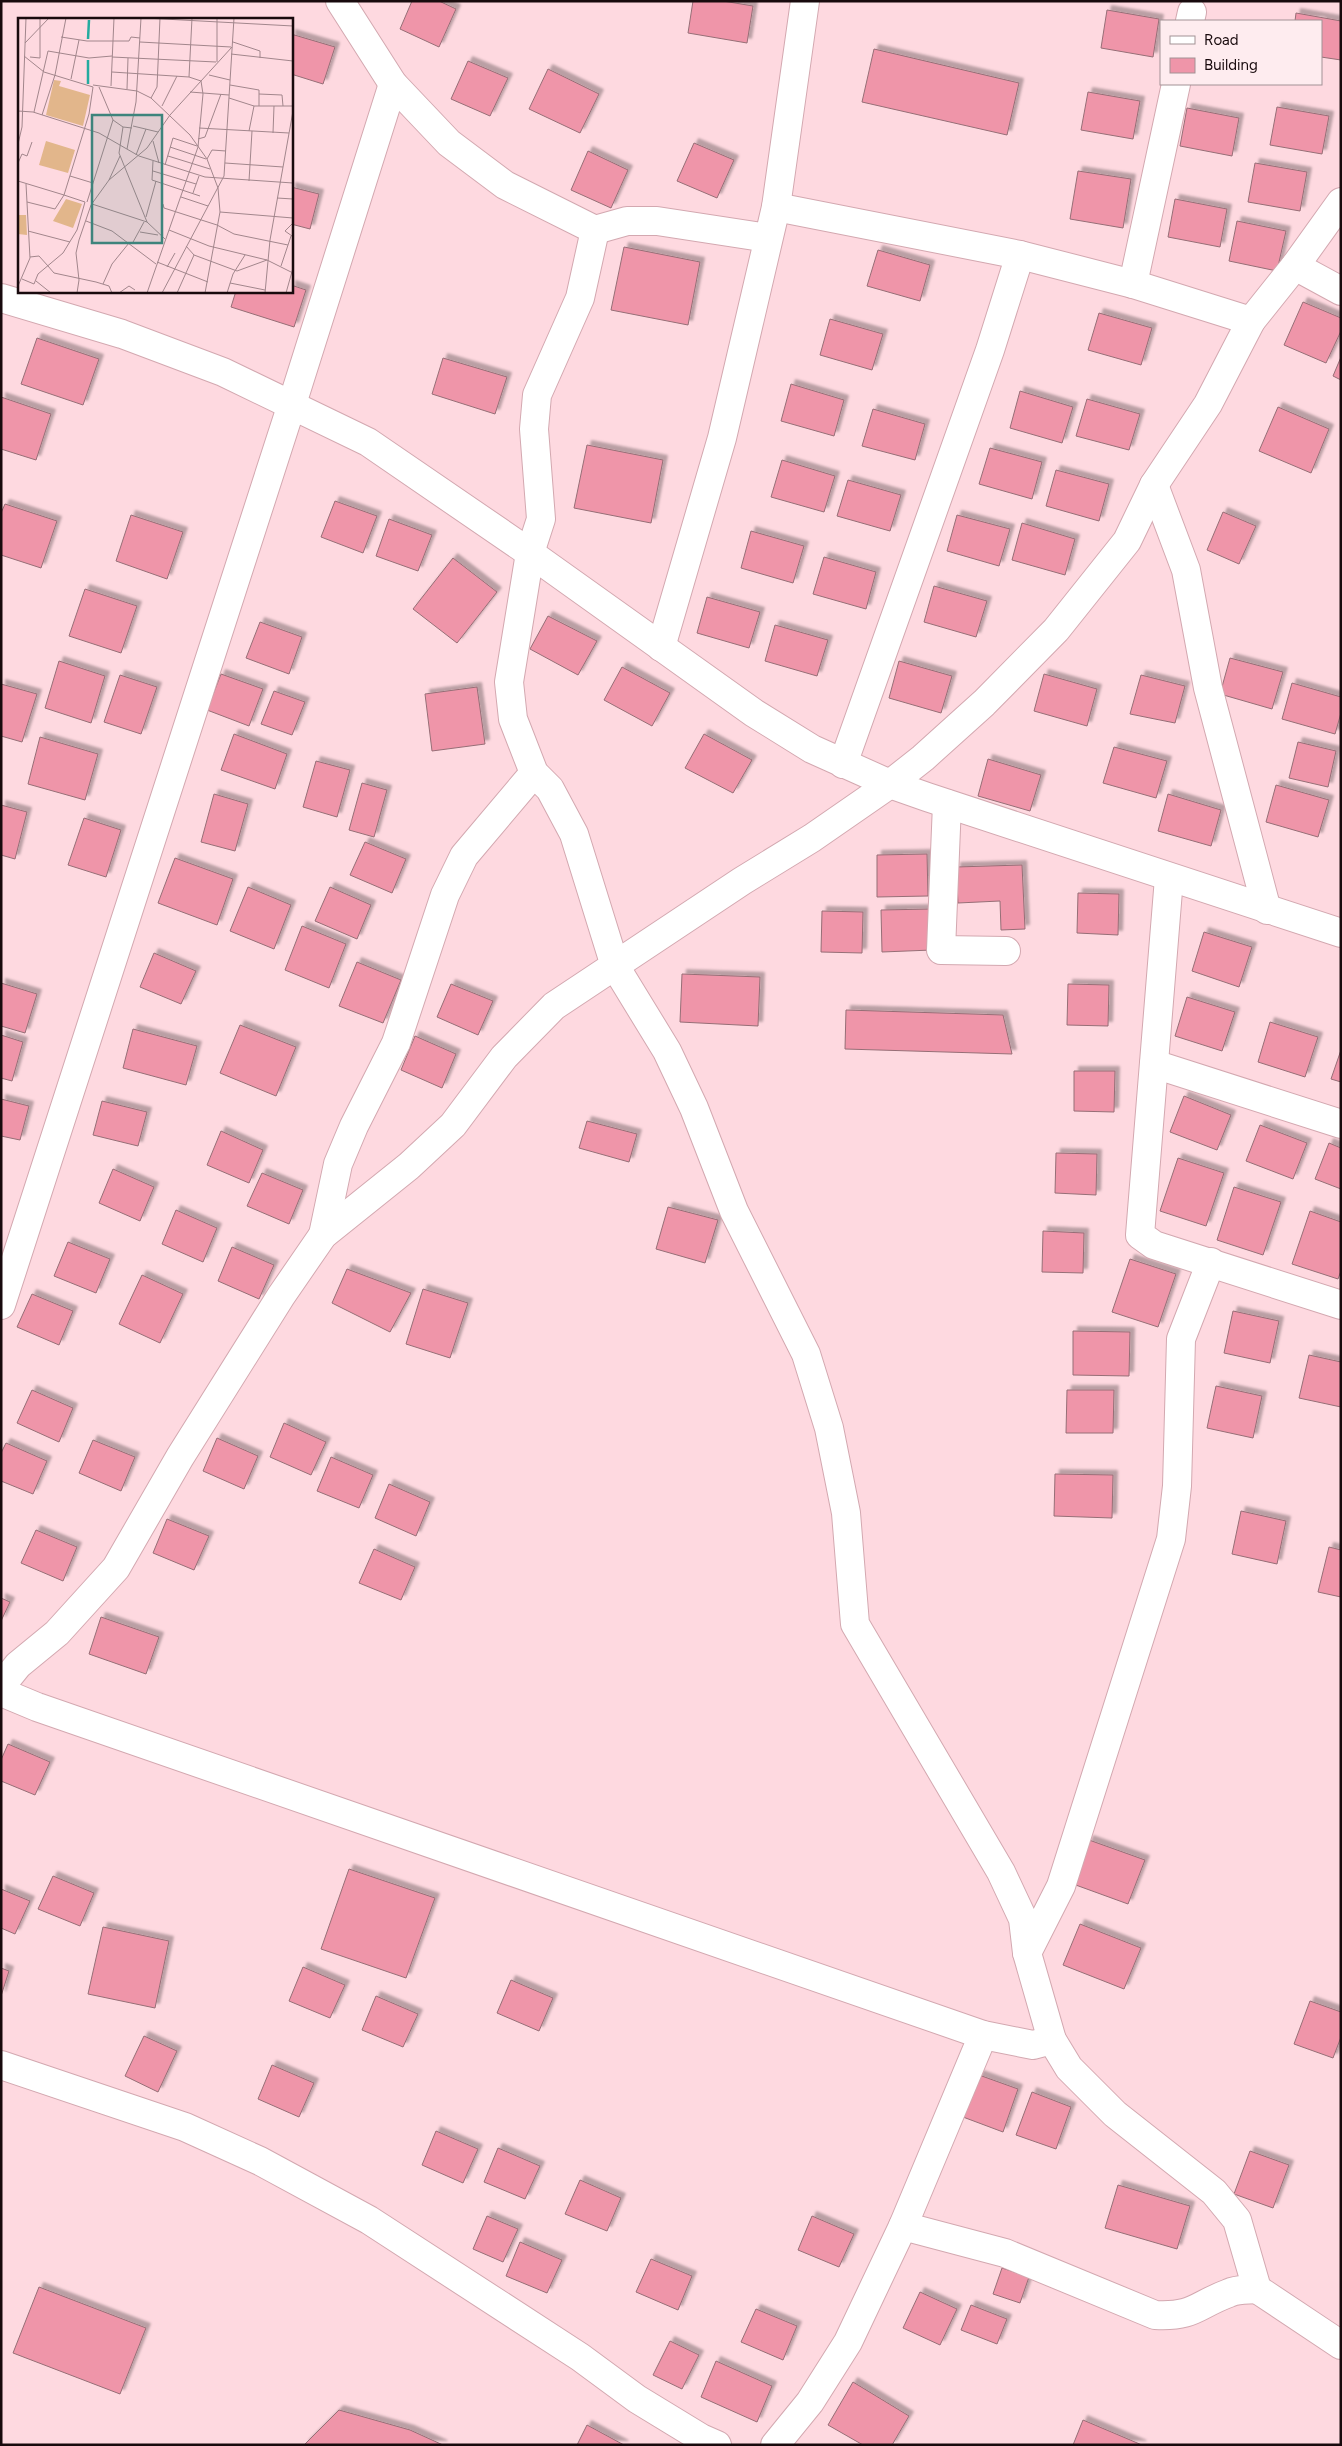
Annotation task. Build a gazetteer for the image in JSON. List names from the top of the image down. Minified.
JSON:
{"legend":["Road","Building"]}
